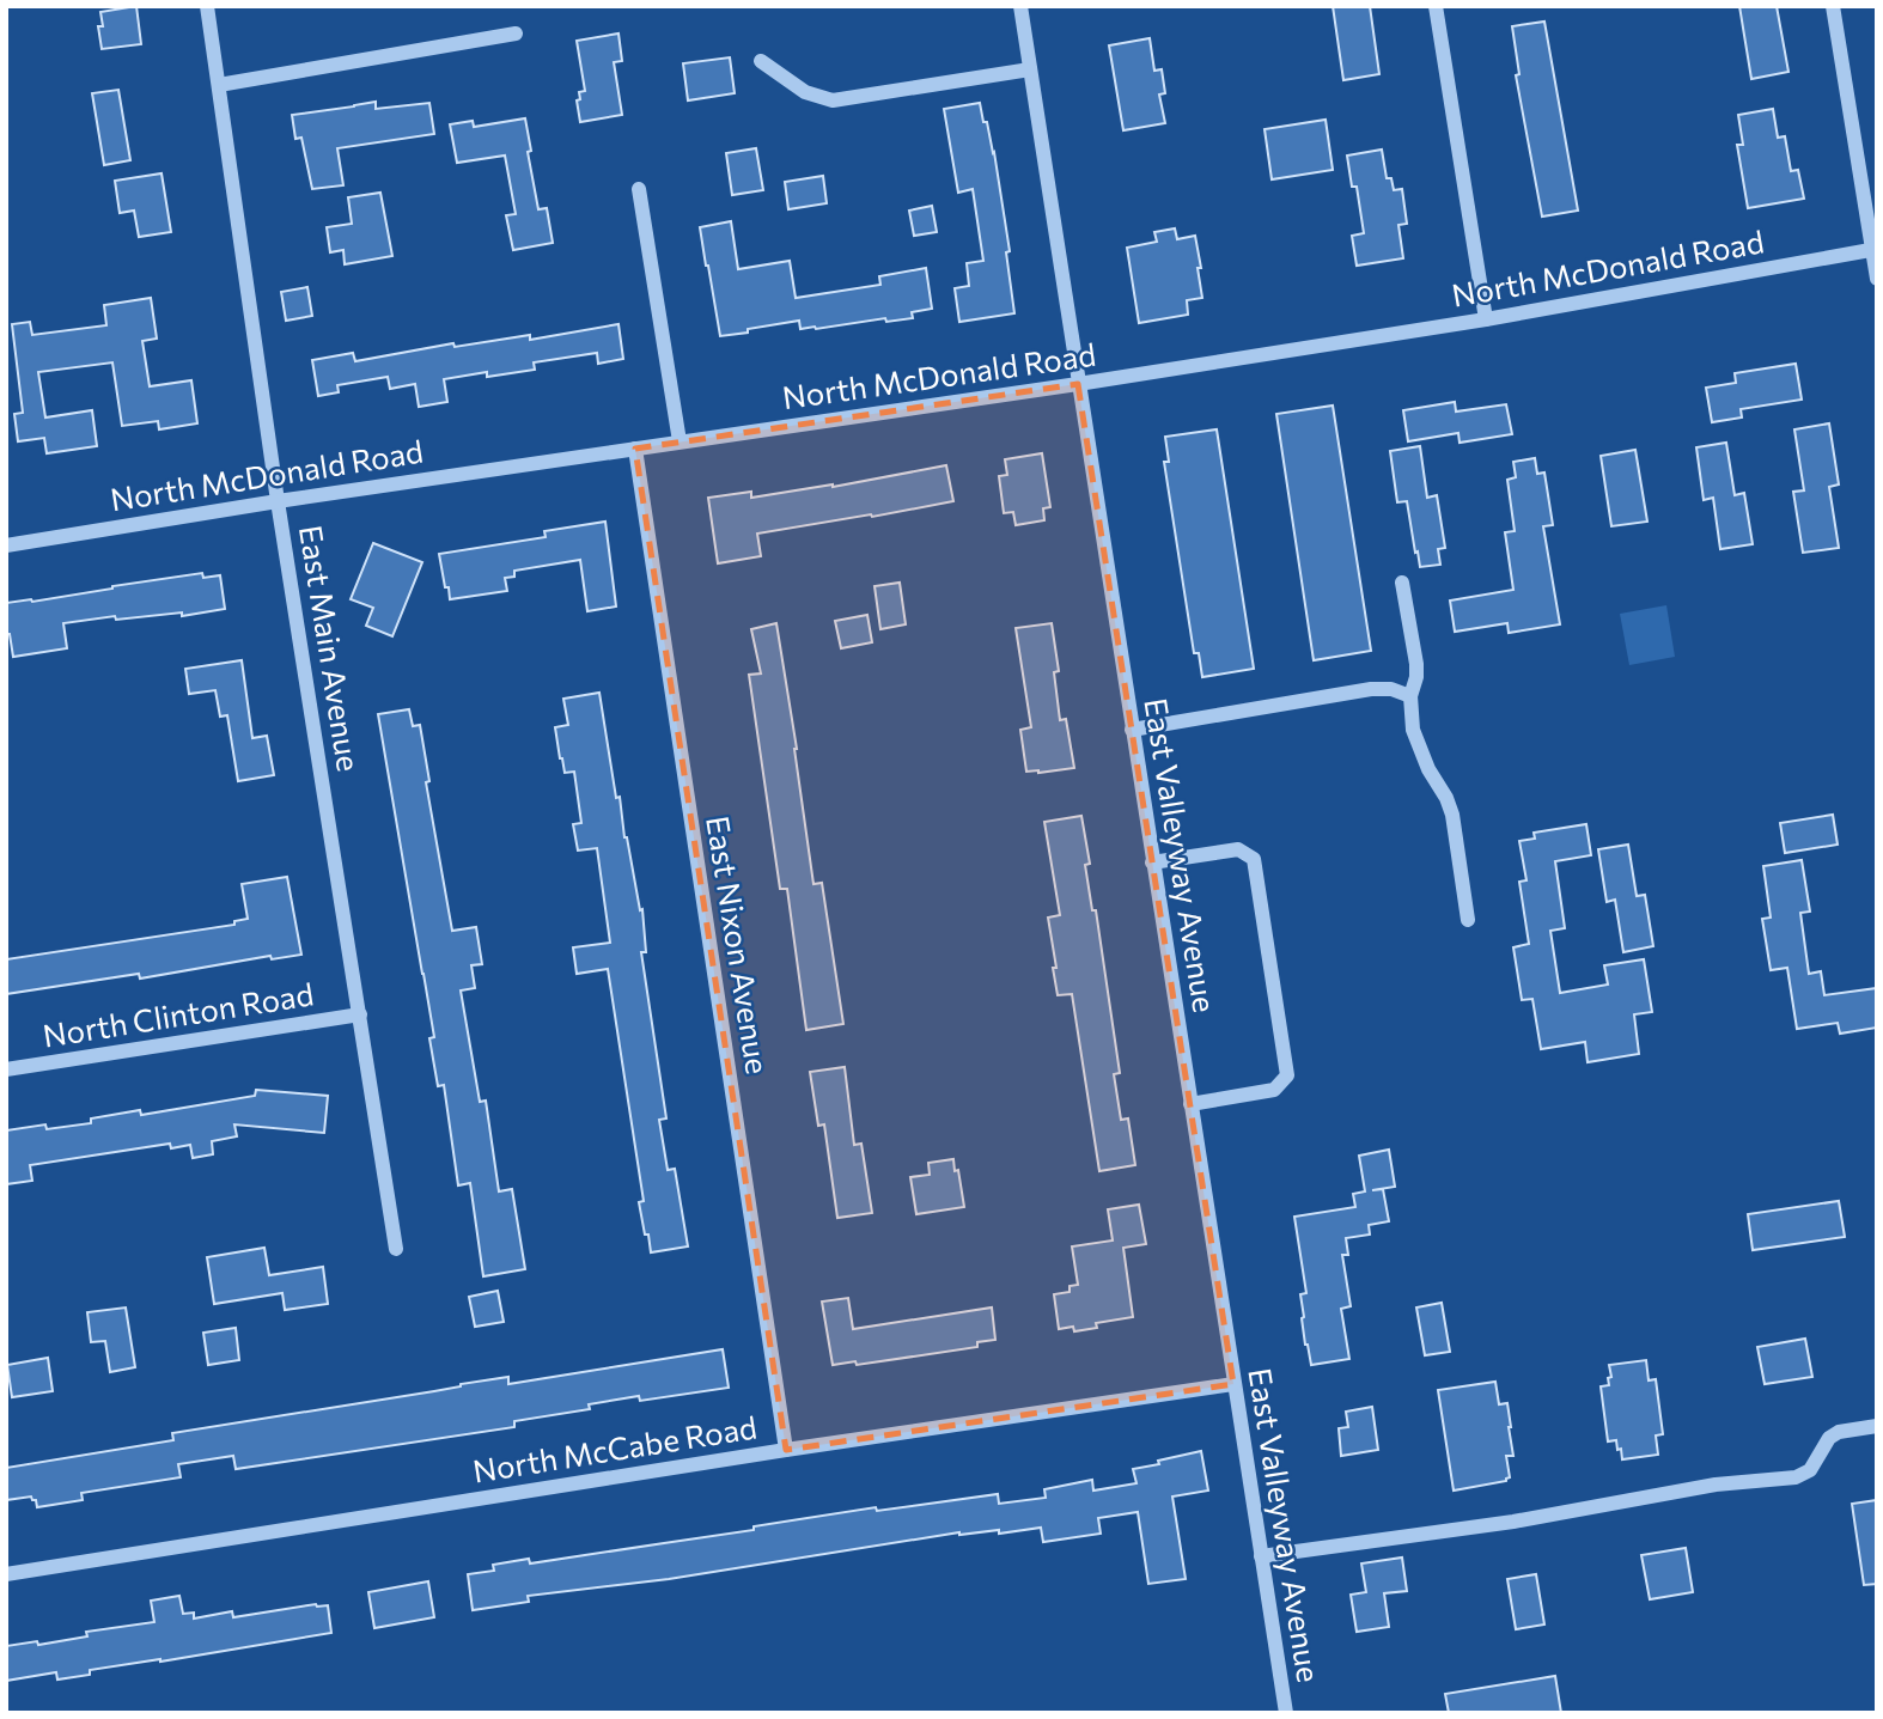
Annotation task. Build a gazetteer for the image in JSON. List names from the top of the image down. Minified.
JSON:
{"streets":{"street":["North McDonald Road","East Main Avenue","East Valleyway Avenue","East Nixon Avenue","North Clinton Road","North McCabe Road"]},"crossings":[["North McDonald Road","East Main Avenue"],["North McDonald Road","East Valleyway Avenue"],["North McDonald Road","East Nixon Avenue"],["East Main Avenue","North Clinton Road"],["East Valleyway Avenue","North McCabe Road"],["East Nixon Avenue","North McCabe Road"]]}
